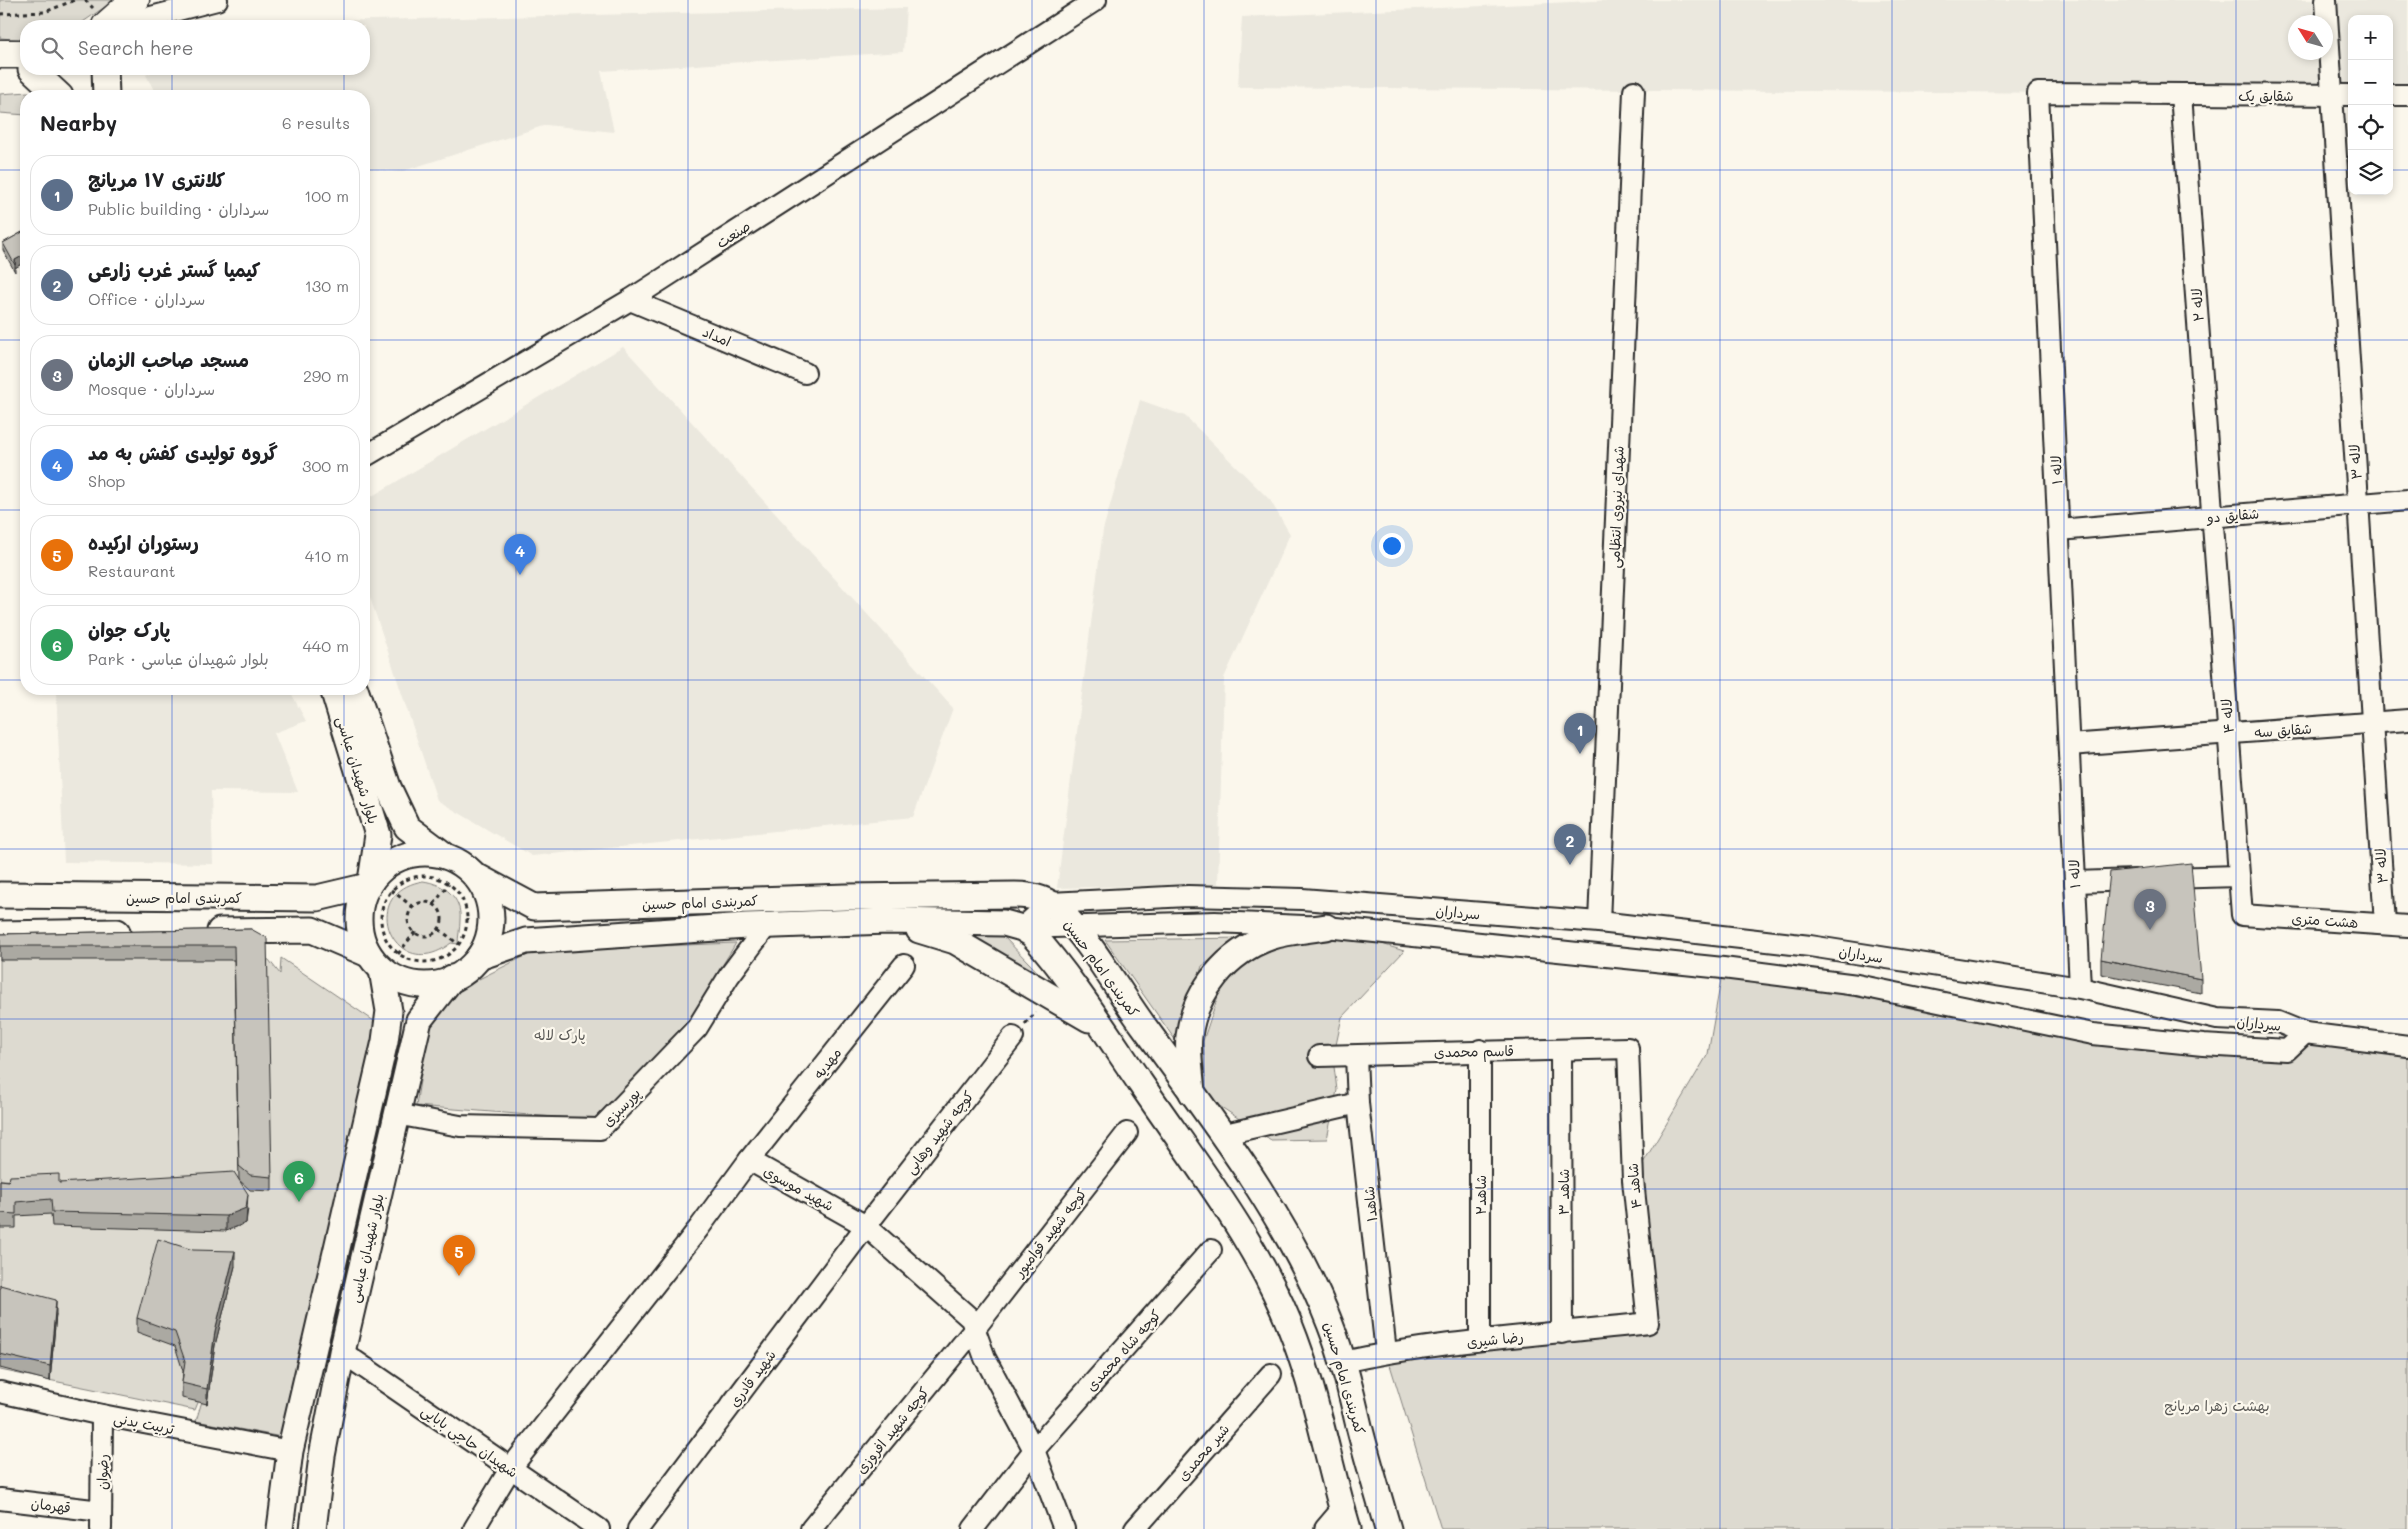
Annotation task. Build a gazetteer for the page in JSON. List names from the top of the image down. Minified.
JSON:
{"streets":{"main road":["بلوار شهیدان عباسی","کمربندی امام حسین"],"street":["شقایق یک","صنعت","لاله ۲","امداد","لاله ۳","لاله ۱","شهدای نیروی انتظامی","شقایق دو","لاله ۴","شقایق سه","سرداران","هشت متری","قاسم محمدی","مهدیه","پورسبزی","کوچه شهید وهابی","شاهد ۴","شهید موسوی","شاهد ۳","شاهد۲","شاهد۱","کوچه شهید قوامپور","رضا شیری","کوچه شاه محمدی","شهید قادری","تربیت بدنی","کوچه شهید افروزی","شهیدان حاجی بابایی","شیر محمدی","رضوان","قهرمان"]},"crossings":[["شقایق یک","لاله ۲"],["شقایق یک","لاله ۳"],["شقایق یک","لاله ۱"],["صنعت","امداد"],["لاله ۲","لاله ۱"],["لاله ۲","شقایق دو"],["لاله ۲","لاله ۴"],["لاله ۳","شقایق دو"],["لاله ۳","شقایق سه"],["لاله ۳","هشت متری"],["لاله ۱","شقایق دو"],["لاله ۱","شقایق سه"],["لاله ۱","سرداران"],["شهدای نیروی انتظامی","سرداران"],["شقایق دو","لاله ۴"],["لاله ۴","شقایق سه"],["لاله ۴","هشت متری"],["بلوار شهیدان عباسی","کمربندی امام حسین"],["بلوار شهیدان عباسی","پورسبزی"],["بلوار شهیدان عباسی","تربیت بدنی"],["بلوار شهیدان عباسی","شهیدان حاجی بابایی"],["کمربندی امام حسین","سرداران"],["کمربندی امام حسین","پورسبزی"],["کمربندی امام حسین","رضا شیری"],["قاسم محمدی","شاهد ۴"],["قاسم محمدی","شاهد ۳"],["قاسم محمدی","شاهد۲"],["قاسم محمدی","شاهد۱"],["مهدیه","شهید موسوی"],["کوچه شهید وهابی","شهید موسوی"],["کوچه شهید وهابی","شهید قادری"],["شاهد ۴","رضا شیری"],["شهید موسوی","کوچه شهید قوامپور"],["شهید موسوی","کوچه شاه محمدی"],["شهید موسوی","شهید قادری"],["شهید موسوی","کوچه شهید افروزی"],["شهید موسوی","شهیدان حاجی بابایی"],["شاهد ۳","رضا شیری"],["شاهد۲","رضا شیری"],["شاهد۱","رضا شیری"],["کوچه شهید قوامپور","کوچه شهید افروزی"],["تربیت بدنی","رضوان"],["رضوان","قهرمان"]],"parks":["پارک لاله","بهشت زهرا مریانج"],"north":"top left","page":{"map_buttons":["+","−"],"search":"Search here","heading":["Nearby","6 results"],"list":[{"mark":"1","name":"کلانتری ۱۷ مریانج","note":"Public building · سرداران","value":"100 m"},{"mark":"2","name":"کیمیا گستر غرب زارعی","note":"Office · سرداران","value":"130 m"},{"mark":"3","name":"مسجد صاحب الزمان","note":"Mosque · سرداران","value":"290 m"},{"mark":"4","name":"گروه تولیدی کفش به مد","note":"Shop","value":"300 m"},{"mark":"5","name":"رستوران ارکیده","note":"Restaurant","value":"410 m"},{"mark":"6","name":"پارک جوان","note":"Park · بلوار شهیدان عباسی","value":"440 m"}],"pins":["4","1","2","3","6","5"]}}
